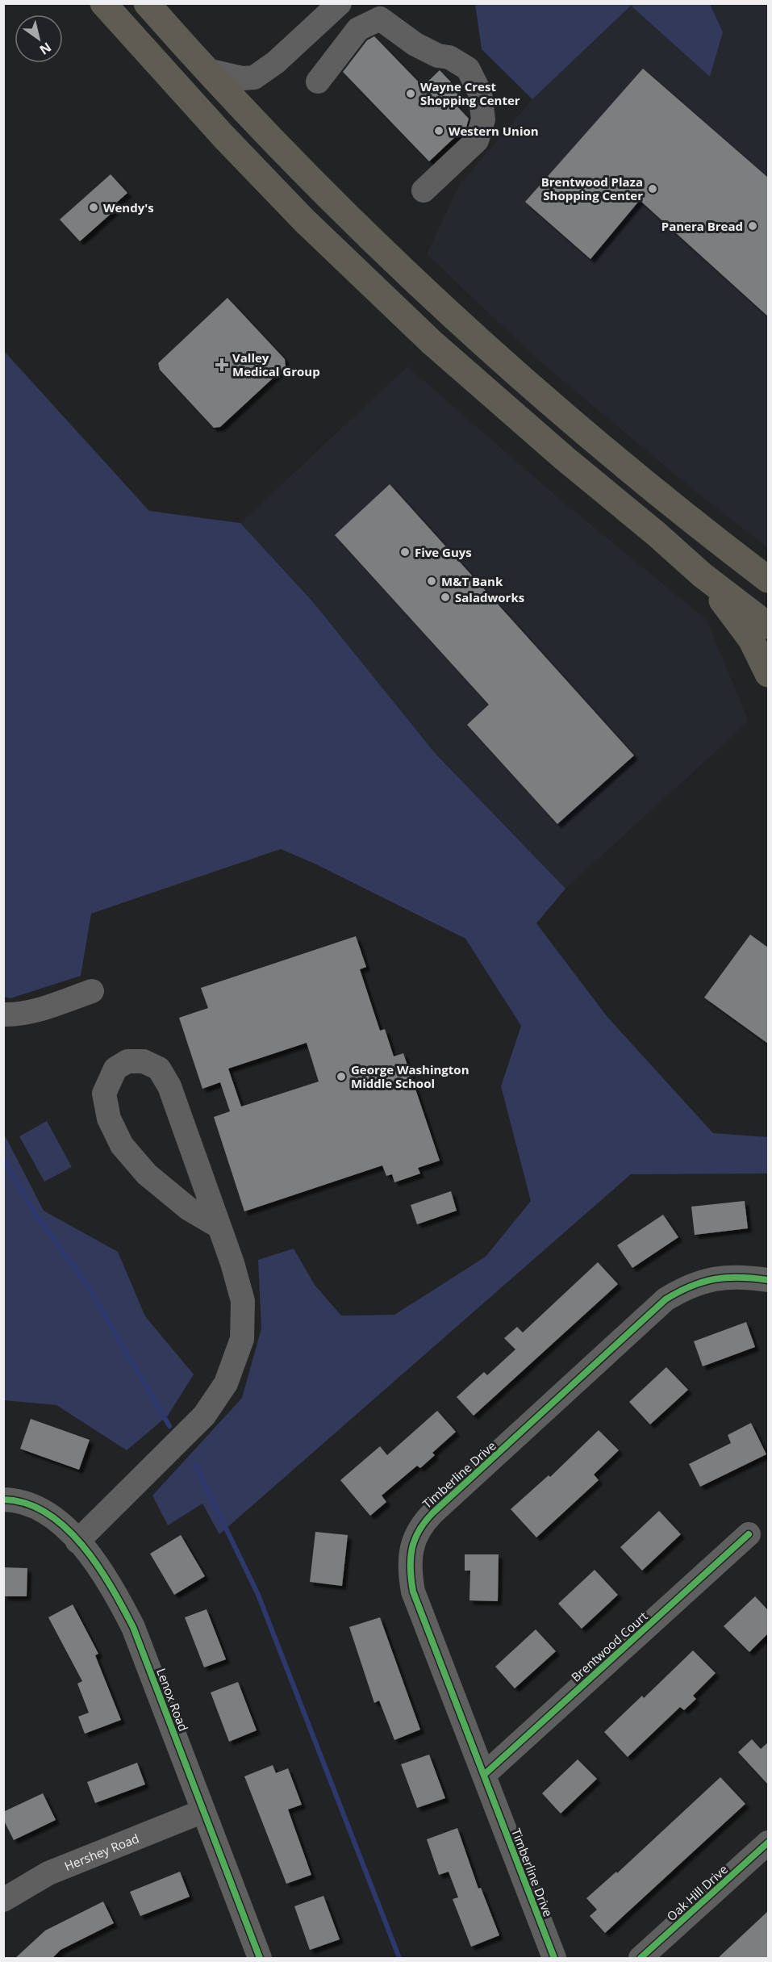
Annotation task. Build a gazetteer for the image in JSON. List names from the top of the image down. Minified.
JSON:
{"streets":{"street":["Timberline Drive","Brentwood Court","Lenox Road","Hershey Road","Oak Hill Drive"]},"crossings":[["Timberline Drive","Brentwood Court"],["Lenox Road","Hershey Road"]],"places":{"other":["Wayne Crest Shopping Center","Western Union","Brentwood Plaza Shopping Center","Wendy's","Panera Bread","Five Guys","M&T Bank","Saladworks","George Washington Middle School"],"health":["Valley Medical Group"]},"north":"bottom right"}
